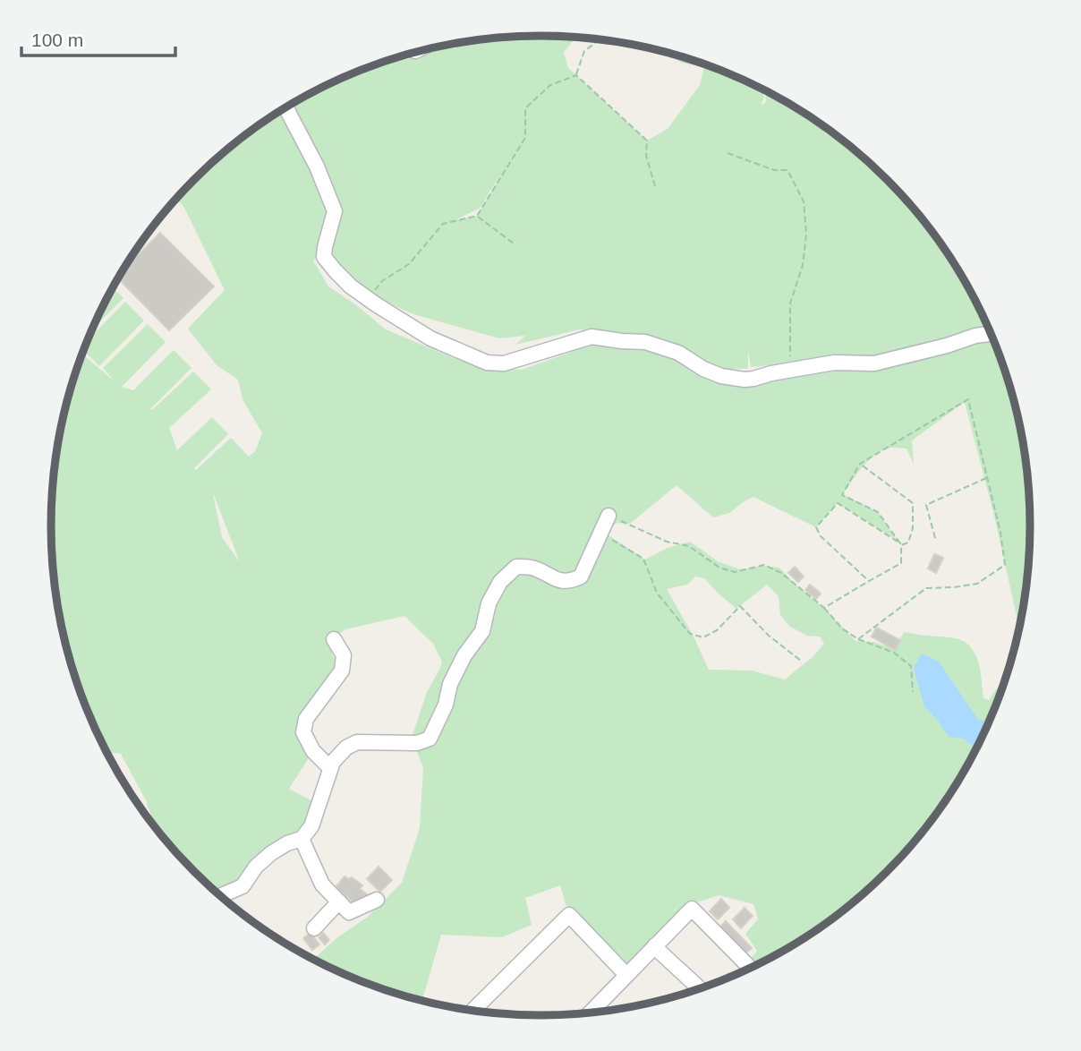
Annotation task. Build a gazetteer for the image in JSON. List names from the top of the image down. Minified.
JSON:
{"scale_bar":"100 m"}
